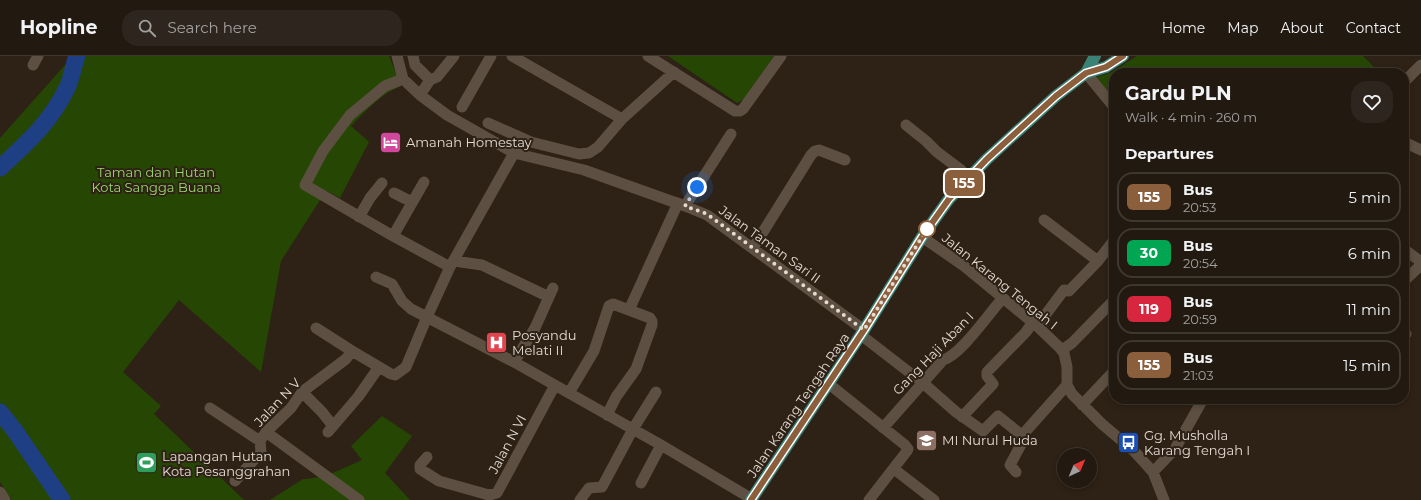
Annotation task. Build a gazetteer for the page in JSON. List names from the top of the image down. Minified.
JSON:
{"streets":{"main road":["Jalan Karang Tengah Raya"],"street":["Jalan Taman Sari II","Jalan Karang Tengah I","Gang Haji Aban I","Jalan N V","Jalan N VI"]},"crossings":[["Jalan Taman Sari II","Gang Haji Aban I"],["Jalan Taman Sari II","Jalan Karang Tengah Raya"],["Jalan Karang Tengah I","Gang Haji Aban I"],["Jalan Karang Tengah I","Jalan Karang Tengah Raya"]],"parks":["Taman dan Hutan Kota Sangga Buana"],"places":{"hotel":["Amanah Homestay"],"hospital":["Posyandu Melati II"],"school or university":["MI Nurul Huda"],"bus stop":["Gg. Musholla Karang Tengah I"],"sports":["Lapangan Hutan Kota Pesanggrahan"]},"lines":["bus line 155"],"north":"top right","page":{"header":"Hopline","search":"Search here","nav":["Home","Map","About","Contact"],"on_map":"155","heading":[["Gardu PLN","Walk · 4 min · 260 m"],"Departures"],"list":[{"mark":"155","name":"Bus","note":"20:53","value":"5 min"},{"mark":"30","name":"Bus","note":"20:54","value":"6 min"},{"mark":"119","name":"Bus","note":"20:59","value":"11 min"},{"mark":"155","name":"Bus","note":"21:03","value":"15 min"}]}}
